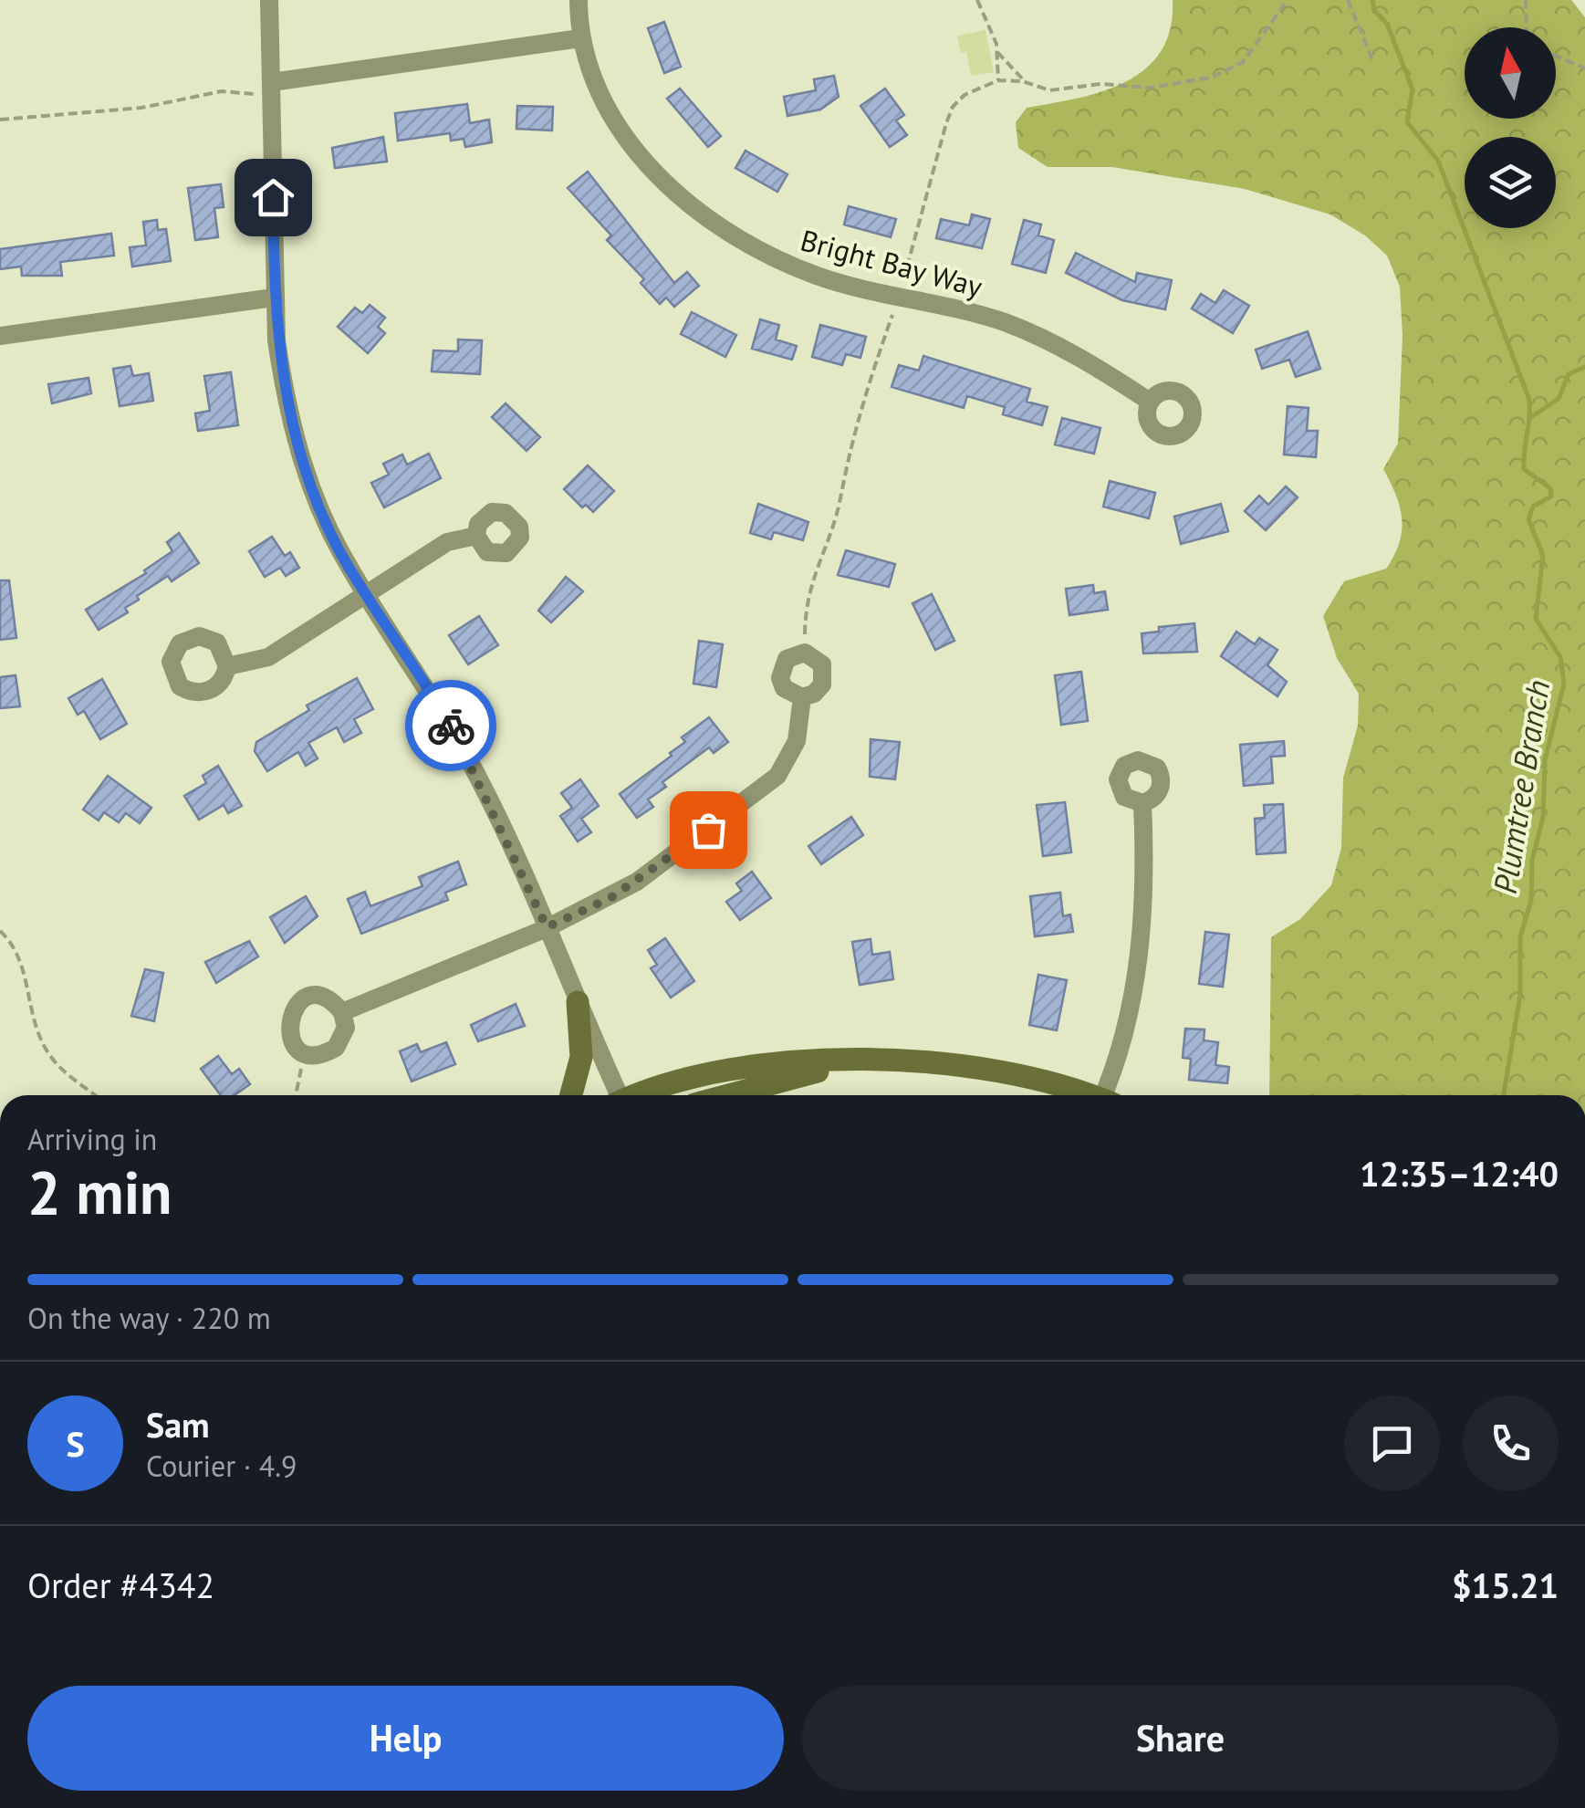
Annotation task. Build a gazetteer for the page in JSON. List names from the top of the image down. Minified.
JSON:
{"streets":{"street":["Bright Bay Way"]},"water":["Plumtree Branch"],"north":"top","page":{"heading":["2 min","Arriving in","12:35–12:40"],"panel":["Sam","Courier · 4.9","Order #4342","$15.21"],"bar":"On the way · 220 m","round":"S","buttons":["Help","Share"]}}
